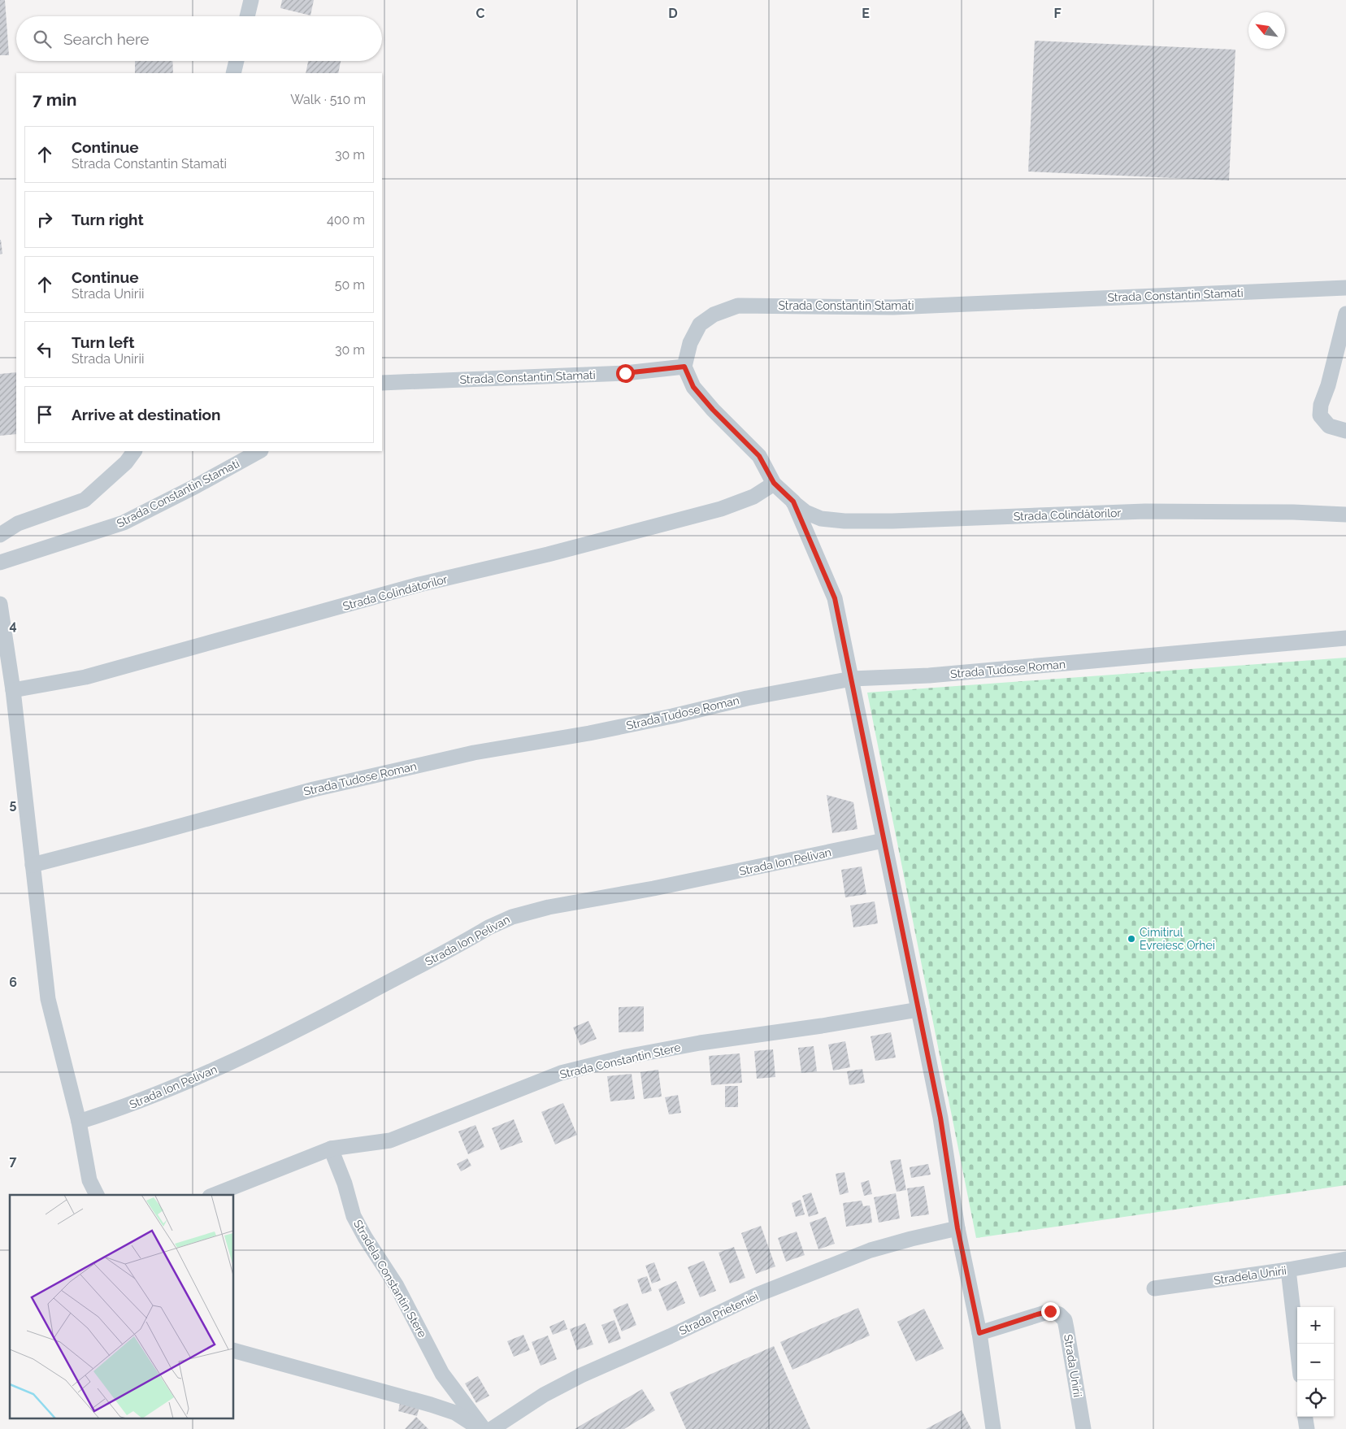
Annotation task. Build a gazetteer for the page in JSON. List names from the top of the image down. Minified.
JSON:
{"streets":{"street":["Strada Constantin Stamati","Strada Colindătorilor","Strada Tudose Roman","Strada Ion Pelivan","Strada Constantin Stere","Stradela Unirii","Stradela Constantin Stere","Strada Prieteniei","Strada Unirii"]},"crossings":[["Strada Constantin Stamati","Strada Colindătorilor"],["Strada Constantin Stere","Stradela Constantin Stere"]],"places":["Cimitirul Evreiesc Orhei"],"north":"top left","page":{"search":"Search here","heading":["7 min","Walk · 510 m"],"list":[["Continue","Strada Constantin Stamati","30 m"],["Turn right","400 m"],["Continue","Strada Unirii","50 m"],["Turn left","Strada Unirii","30 m"],"Arrive at destination"],"map_buttons":["+","−"]},"grid":{"columns":["C","D","E","F"],"rows":["4","5","6","7"]}}
